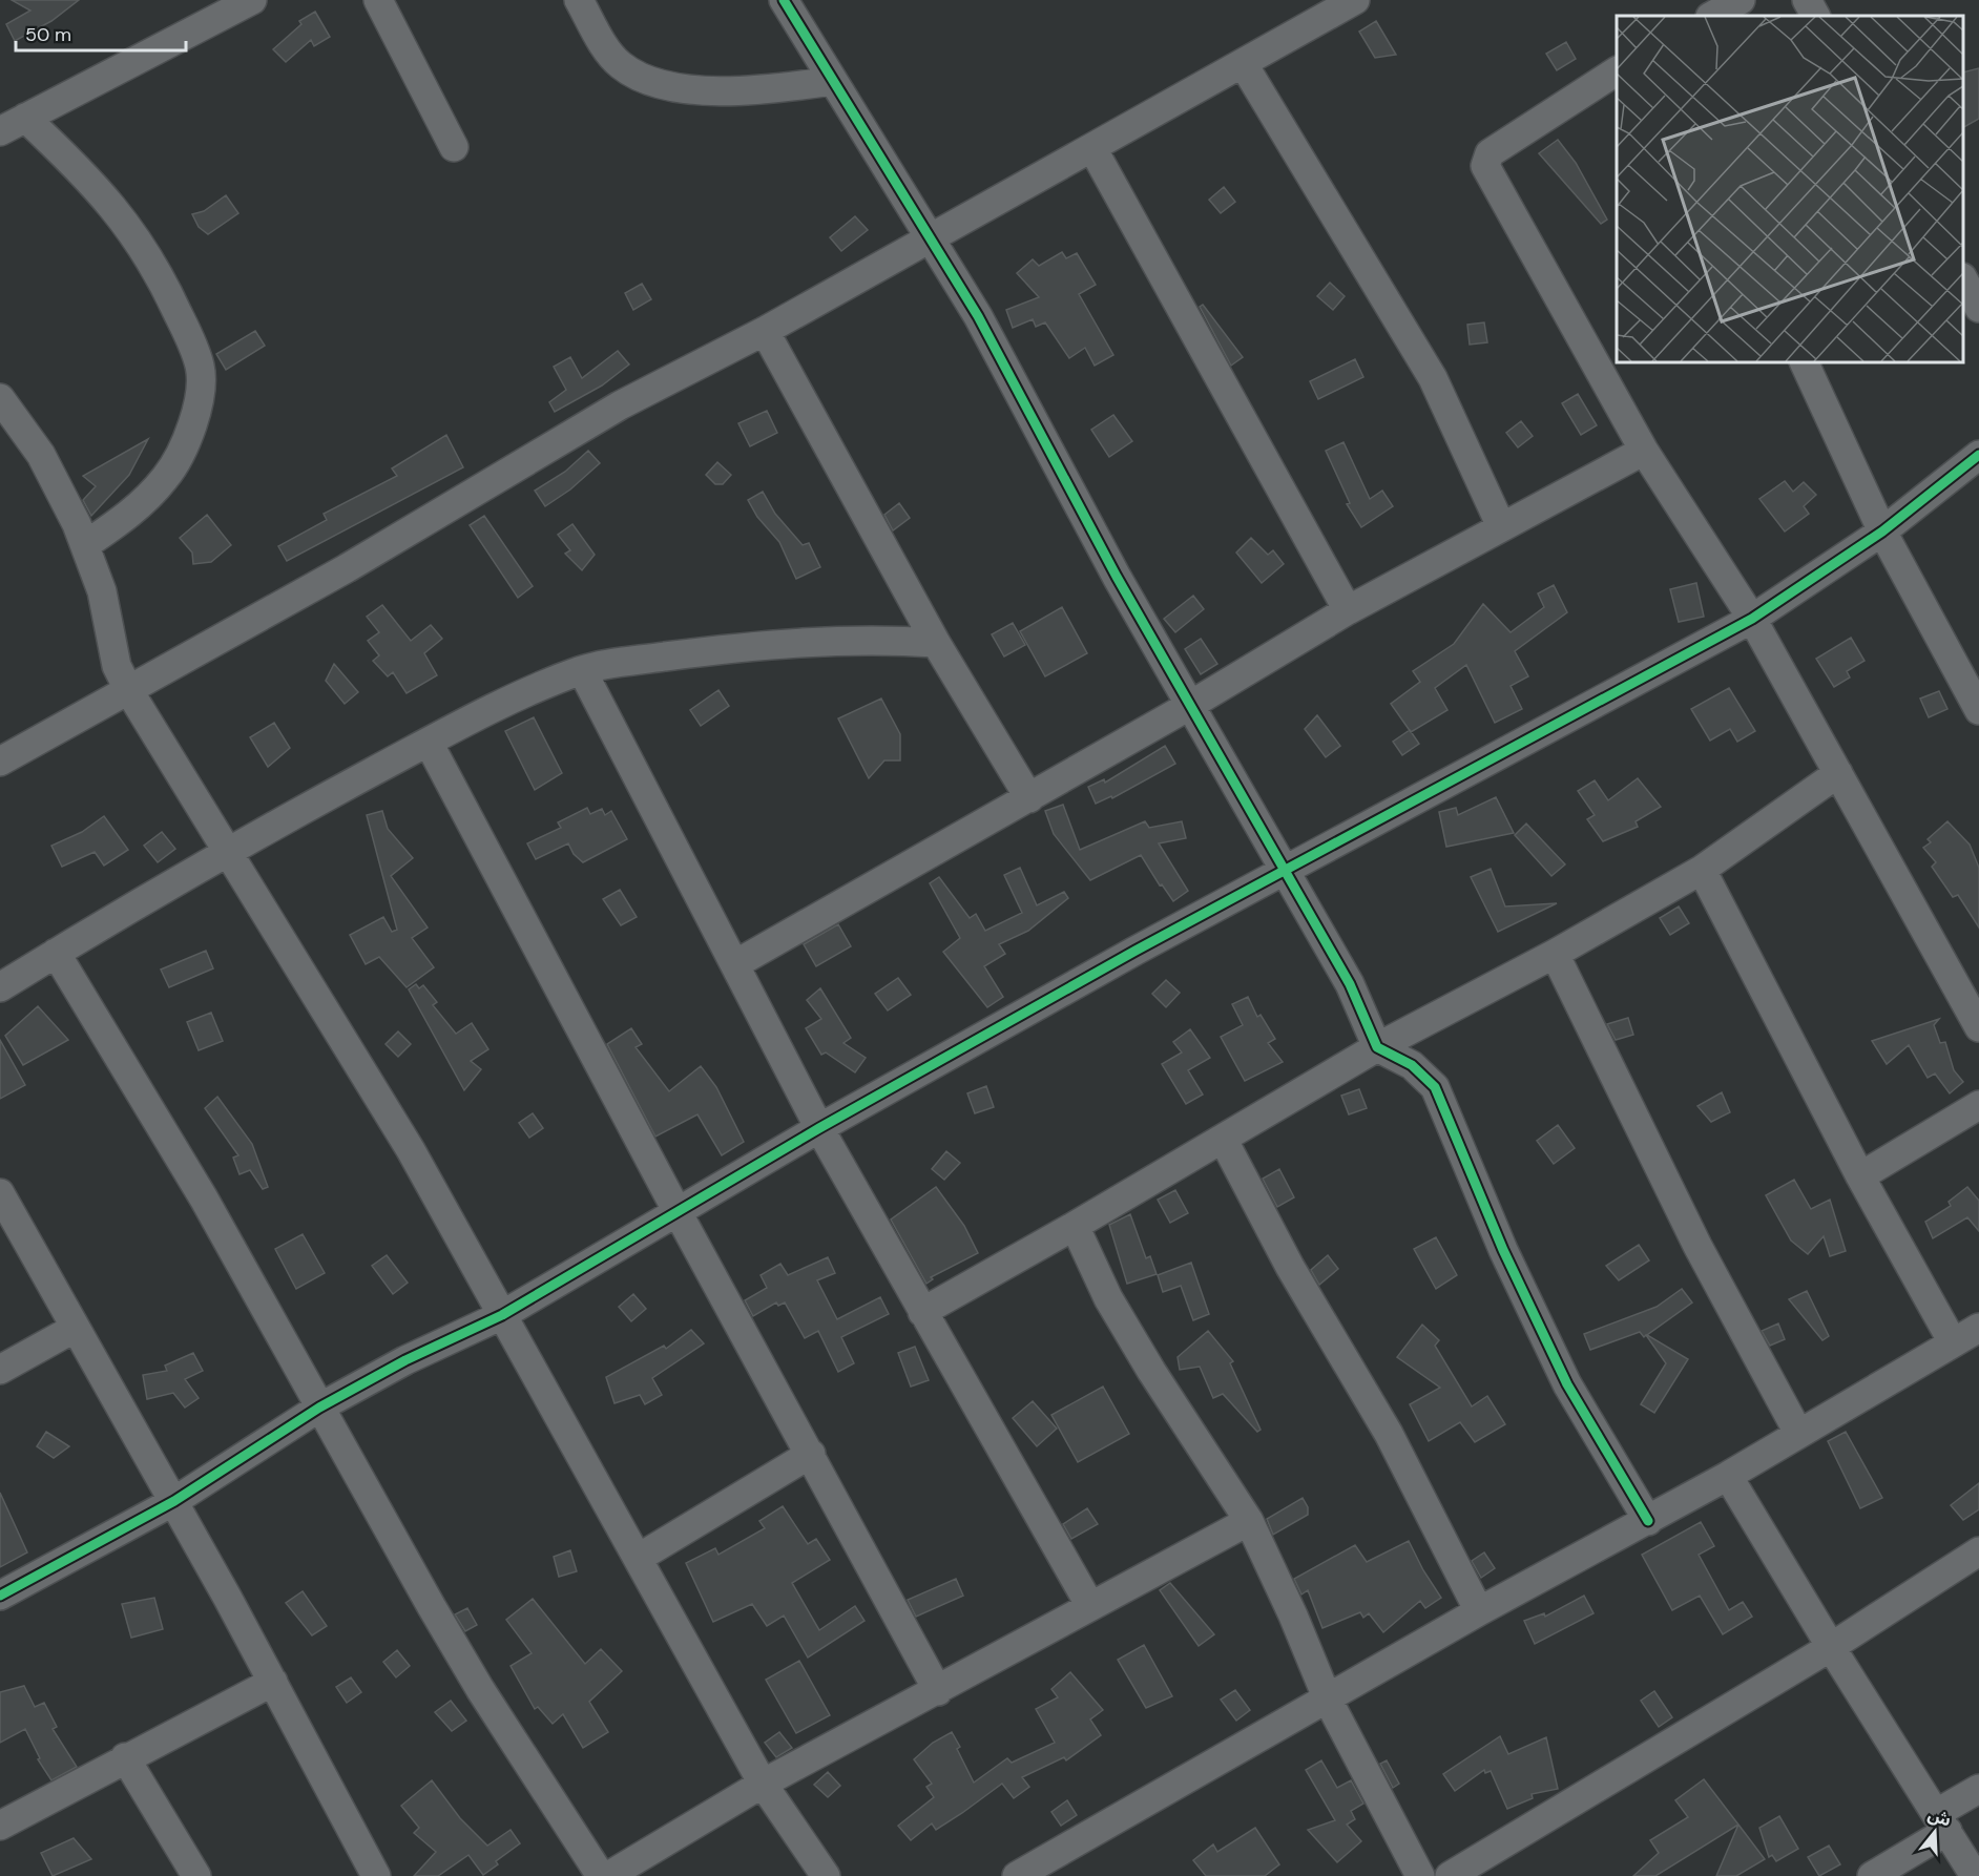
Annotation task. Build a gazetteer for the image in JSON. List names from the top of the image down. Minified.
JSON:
{"scale_bar":"50 m","north":"top"}
